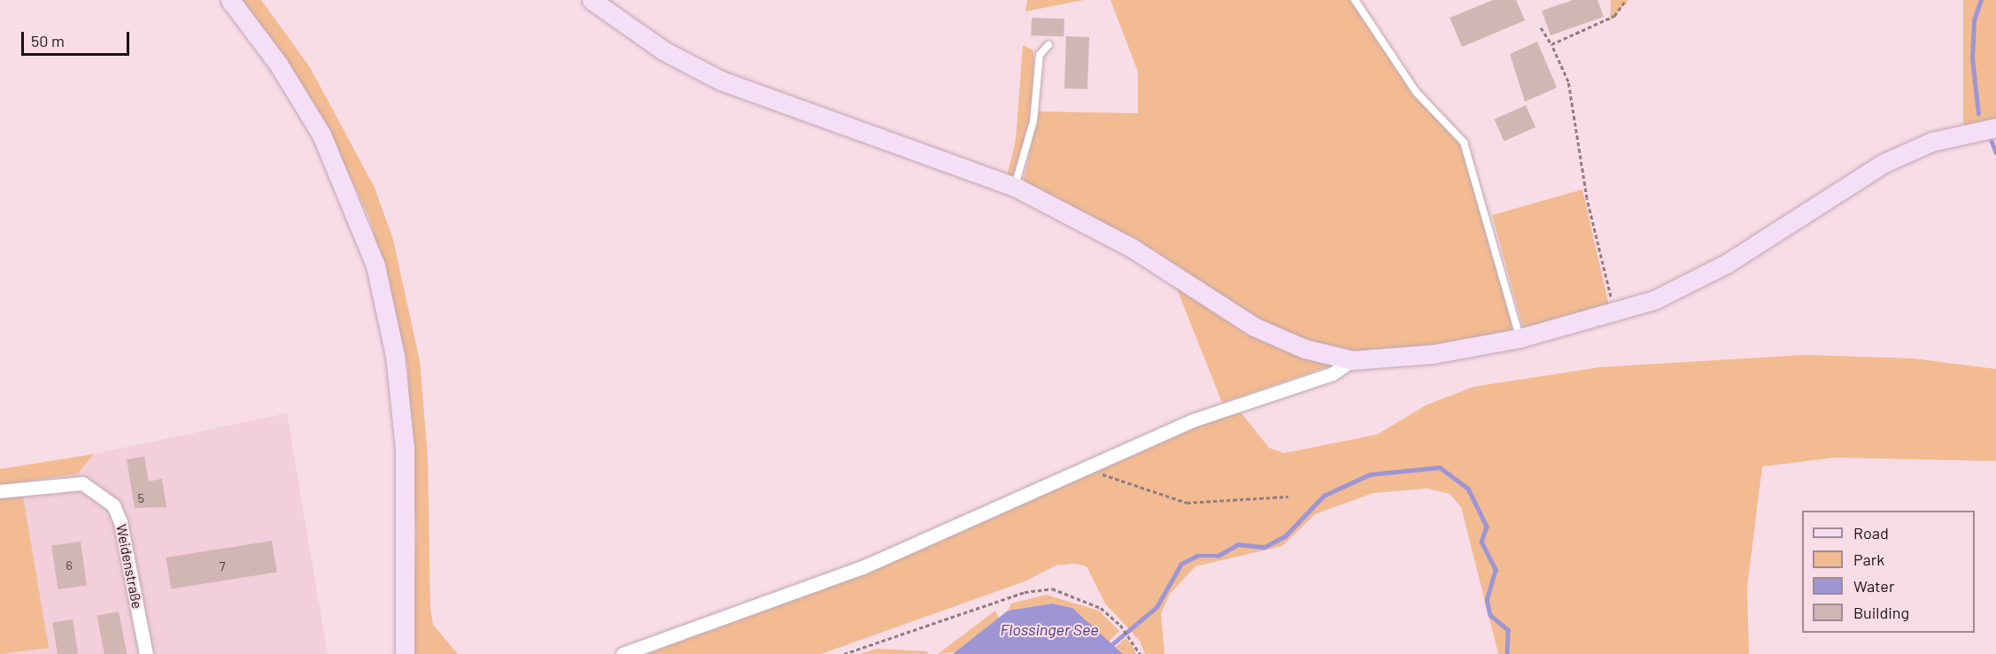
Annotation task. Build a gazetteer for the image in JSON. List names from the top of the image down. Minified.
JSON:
{"streets":{"street":["Weidenstraße"]},"water":["Flossinger See"],"house_numbers":["5","6","7"],"legend":["Road","Park","Water","Building"],"scale_bar":"50 m"}
